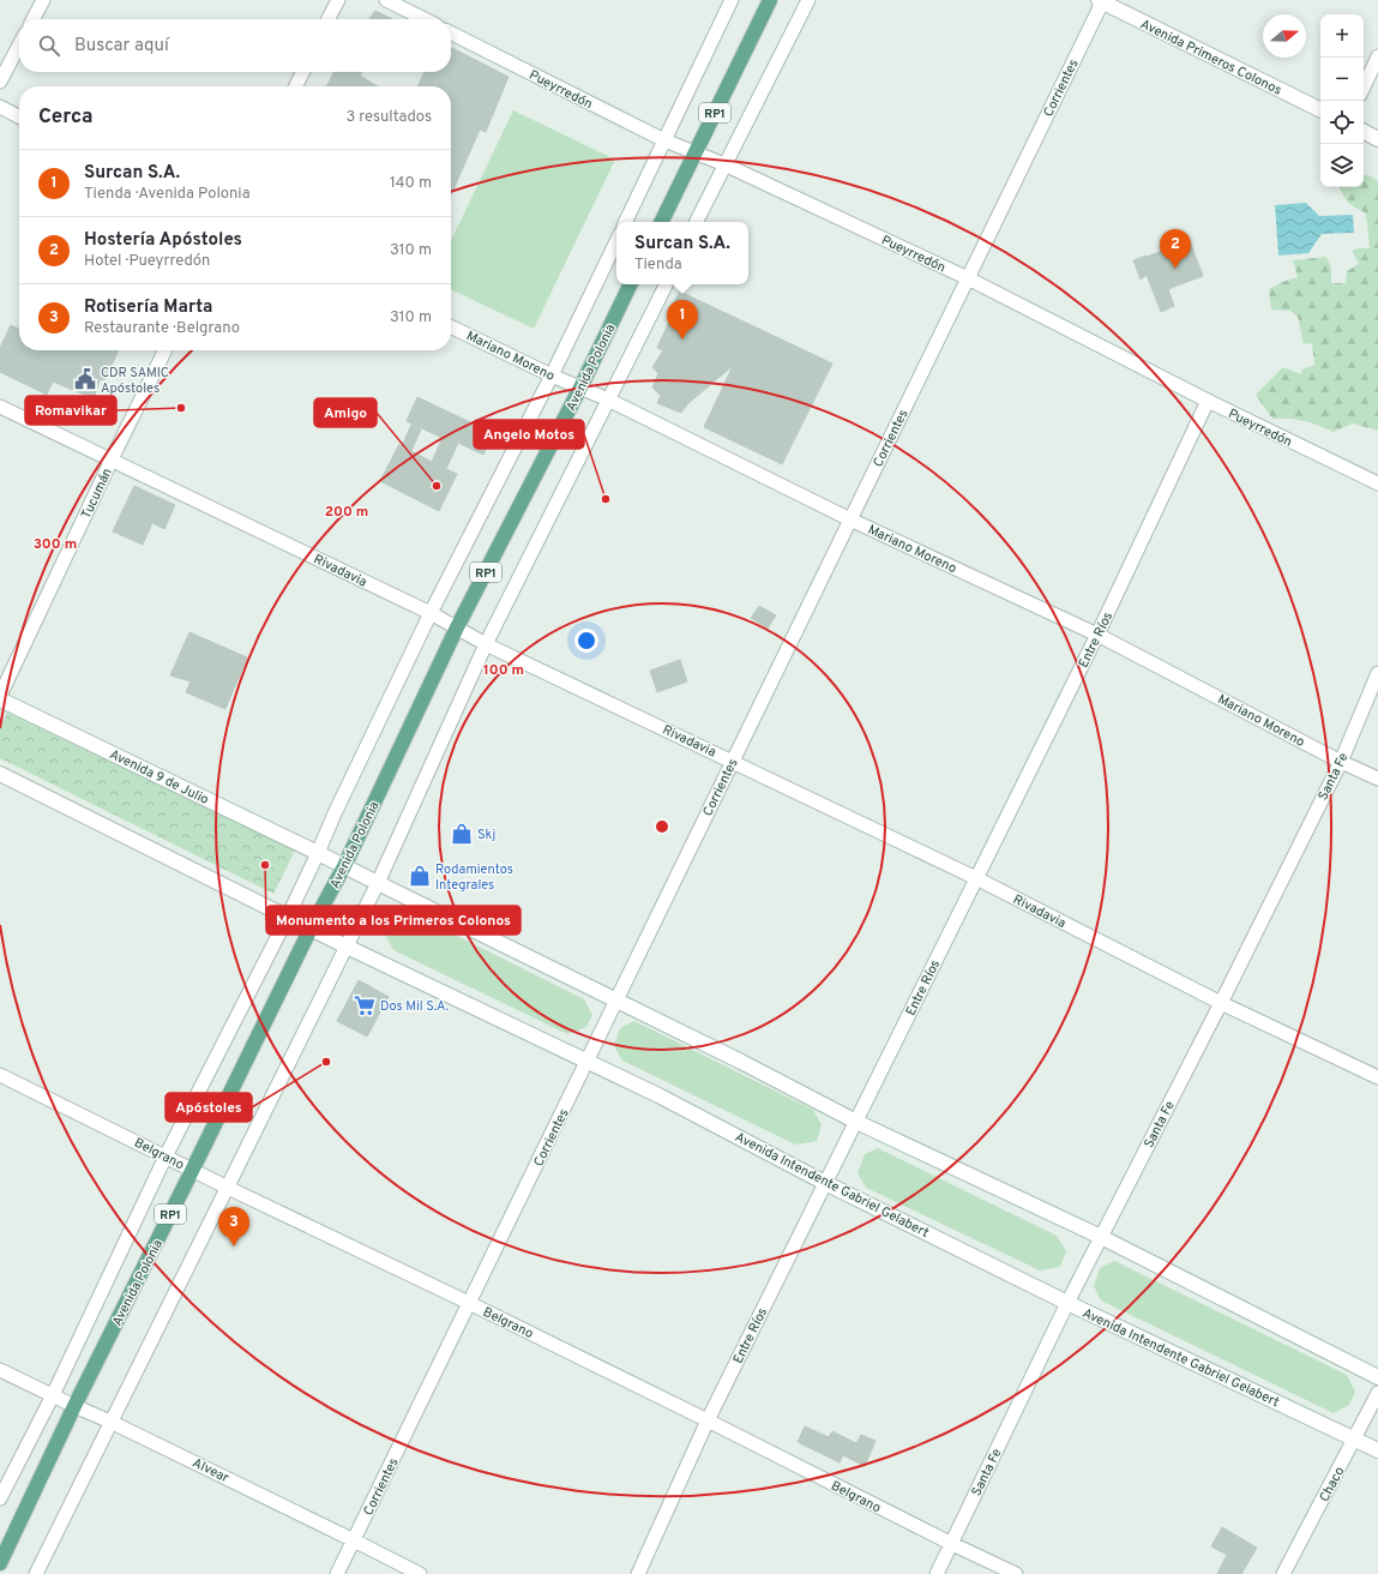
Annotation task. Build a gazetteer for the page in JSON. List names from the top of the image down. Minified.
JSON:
{"streets":{"main road":["Avenida Primeros Colonos","RP1","Avenida Polonia","Avenida 9 de Julio","Avenida Intendente Gabriel Gelabert"],"street":["Corrientes","Pueyrredón","Mariano Moreno","Tucumán","Rivadavia","Entre Ríos","Santa Fe","Belgrano","Alvear","Chaco"]},"crossings":[["Avenida Primeros Colonos","Corrientes"],["Corrientes","Pueyrredón"],["Corrientes","Mariano Moreno"],["Corrientes","Rivadavia"],["Corrientes","Belgrano"],["Corrientes","Avenida Intendente Gabriel Gelabert"],["Corrientes","Alvear"],["Pueyrredón","RP1"],["Pueyrredón","Entre Ríos"],["Mariano Moreno","Avenida Polonia"],["Mariano Moreno","Entre Ríos"],["Mariano Moreno","Santa Fe"],["Avenida Polonia","Rivadavia"],["Avenida Polonia","Avenida 9 de Julio"],["Avenida Polonia","Belgrano"],["Avenida Polonia","Avenida Intendente Gabriel Gelabert"],["Avenida Polonia","Alvear"],["Tucumán","Rivadavia"],["Rivadavia","Entre Ríos"],["Rivadavia","Santa Fe"],["Entre Ríos","Belgrano"],["Entre Ríos","Avenida Intendente Gabriel Gelabert"],["Santa Fe","Belgrano"],["Santa Fe","Avenida Intendente Gabriel Gelabert"],["Avenida Intendente Gabriel Gelabert","Chaco"]],"places":{"public building":["CDR SAMIC Apóstoles"],"other":["Romavikar","Amigo","Angelo Motos","Monumento a los Primeros Colonos","Apóstoles"],"shop":["Skj","Rodamientos Integrales"],"supermarket":["Dos Mil S.A."]},"north":"right","page":{"map_buttons":["+","−"],"search":"Buscar aquí","heading":["Cerca","3 resultados"],"list":[{"mark":"1","name":"Surcan S.A.","note":"Tienda · Avenida Polonia","value":"140 m"},{"mark":"2","name":"Hostería Apóstoles","note":"Hotel · Pueyrredón","value":"310 m"},{"mark":"3","name":"Rotisería Marta","note":"Restaurante · Belgrano","value":"310 m"}],"popup":["Surcan S.A.","Tienda"],"pins":["2","1","3"]},"rings":["200 m","300 m","100 m"]}
